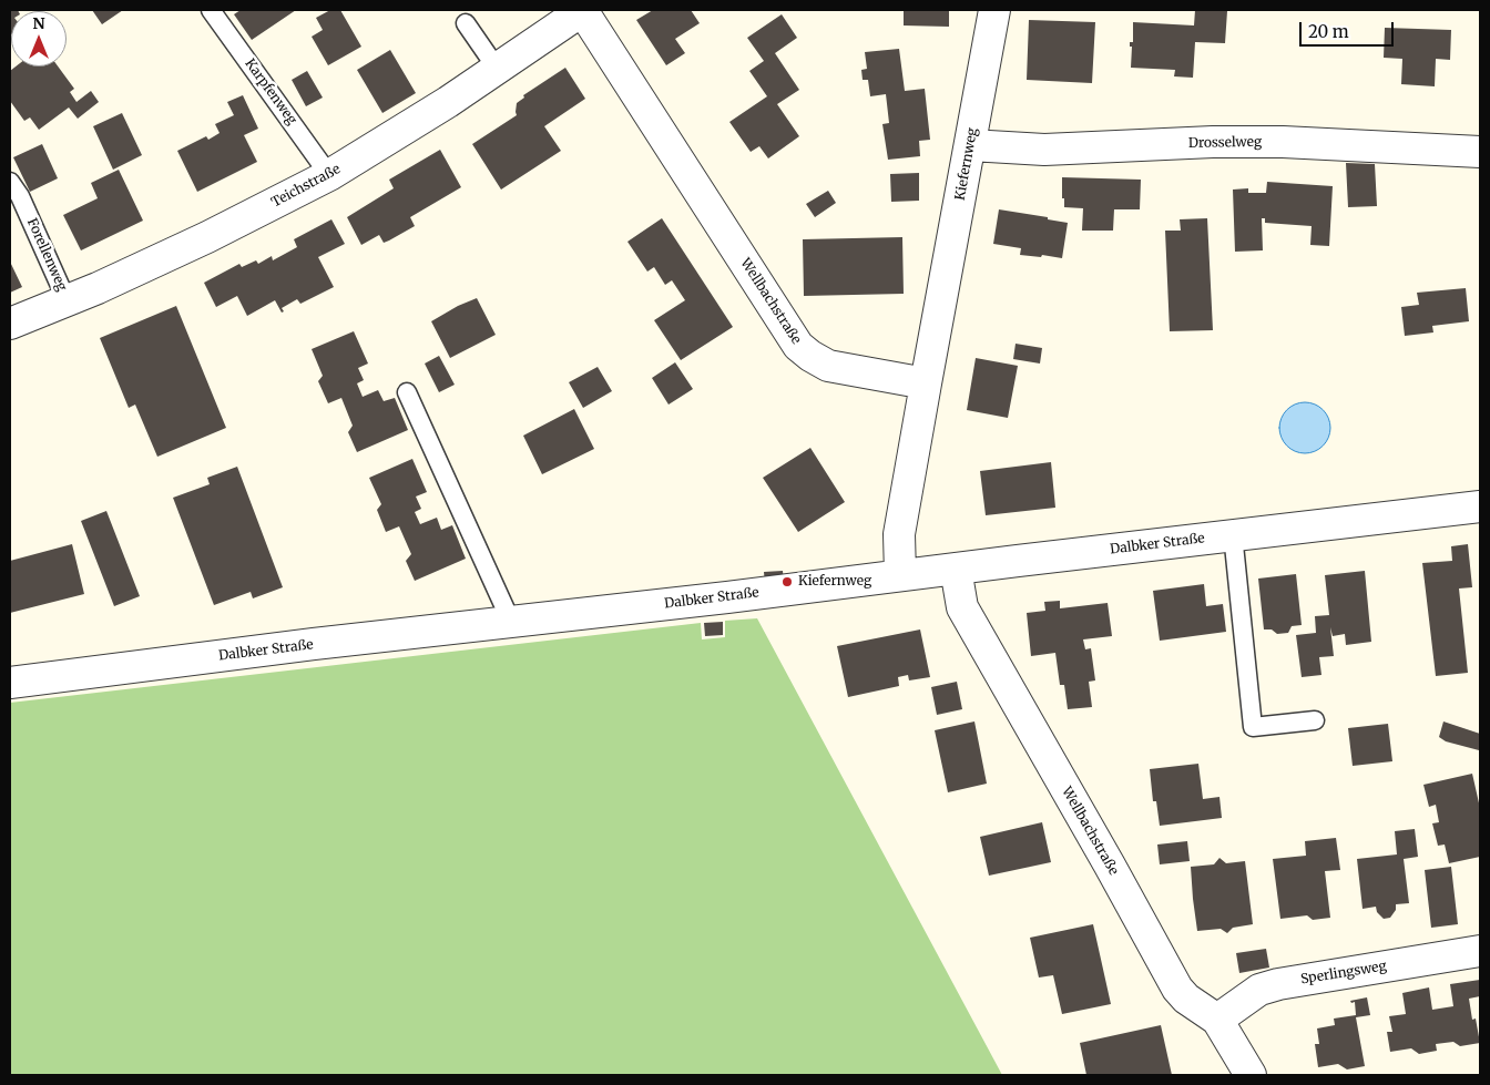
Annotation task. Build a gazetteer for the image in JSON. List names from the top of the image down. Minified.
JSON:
{"streets":{"street":["Drosselweg","Kiefernweg","Teichstraße","Wellbachstraße","Dalbker Straße","Sperlingsweg"],"lane":["Karpfenweg","Forellenweg"]},"crossings":[["Karpfenweg","Teichstraße"],["Drosselweg","Kiefernweg"],["Kiefernweg","Wellbachstraße"],["Teichstraße","Forellenweg"],["Teichstraße","Wellbachstraße"],["Wellbachstraße","Dalbker Straße"],["Wellbachstraße","Sperlingsweg"]],"places":["Kiefernweg"],"scale_bar":"20 m","north":"top"}
